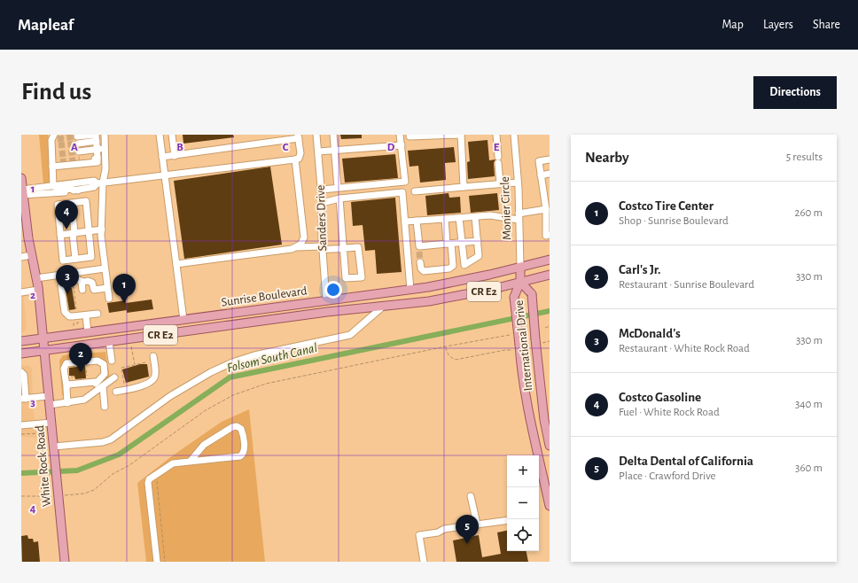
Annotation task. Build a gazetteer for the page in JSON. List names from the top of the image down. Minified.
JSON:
{"streets":{"main road":["Monier Circle","CR E2","Sunrise Boulevard","International Drive","White Rock Road"],"street":["Sanders Drive"]},"crossings":[["Monier Circle","Sunrise Boulevard"],["Monier Circle","International Drive"],["Sanders Drive","Sunrise Boulevard"],["Sunrise Boulevard","International Drive"],["Sunrise Boulevard","White Rock Road"]],"water":["Folsom South Canal"],"page":{"header":"Mapleaf","nav":["Map","Layers","Share"],"buttons":"Directions","title":"Find us","heading":["Nearby","5 results"],"list":[{"mark":"1","name":"Costco Tire Center","note":"Shop · Sunrise Boulevard","value":"260 m"},{"mark":"2","name":"Carl's Jr.","note":"Restaurant · Sunrise Boulevard","value":"330 m"},{"mark":"3","name":"McDonald's","note":"Restaurant · White Rock Road","value":"330 m"},{"mark":"4","name":"Costco Gasoline","note":"Fuel · White Rock Road","value":"340 m"},{"mark":"5","name":"Delta Dental of California","note":"Place · Crawford Drive","value":"360 m"}],"pins":["4","3","1","2","5"],"map_buttons":["+","−"]},"grid":{"columns":["A","B","C","D","E"],"rows":["1","2","3","4"]}}
